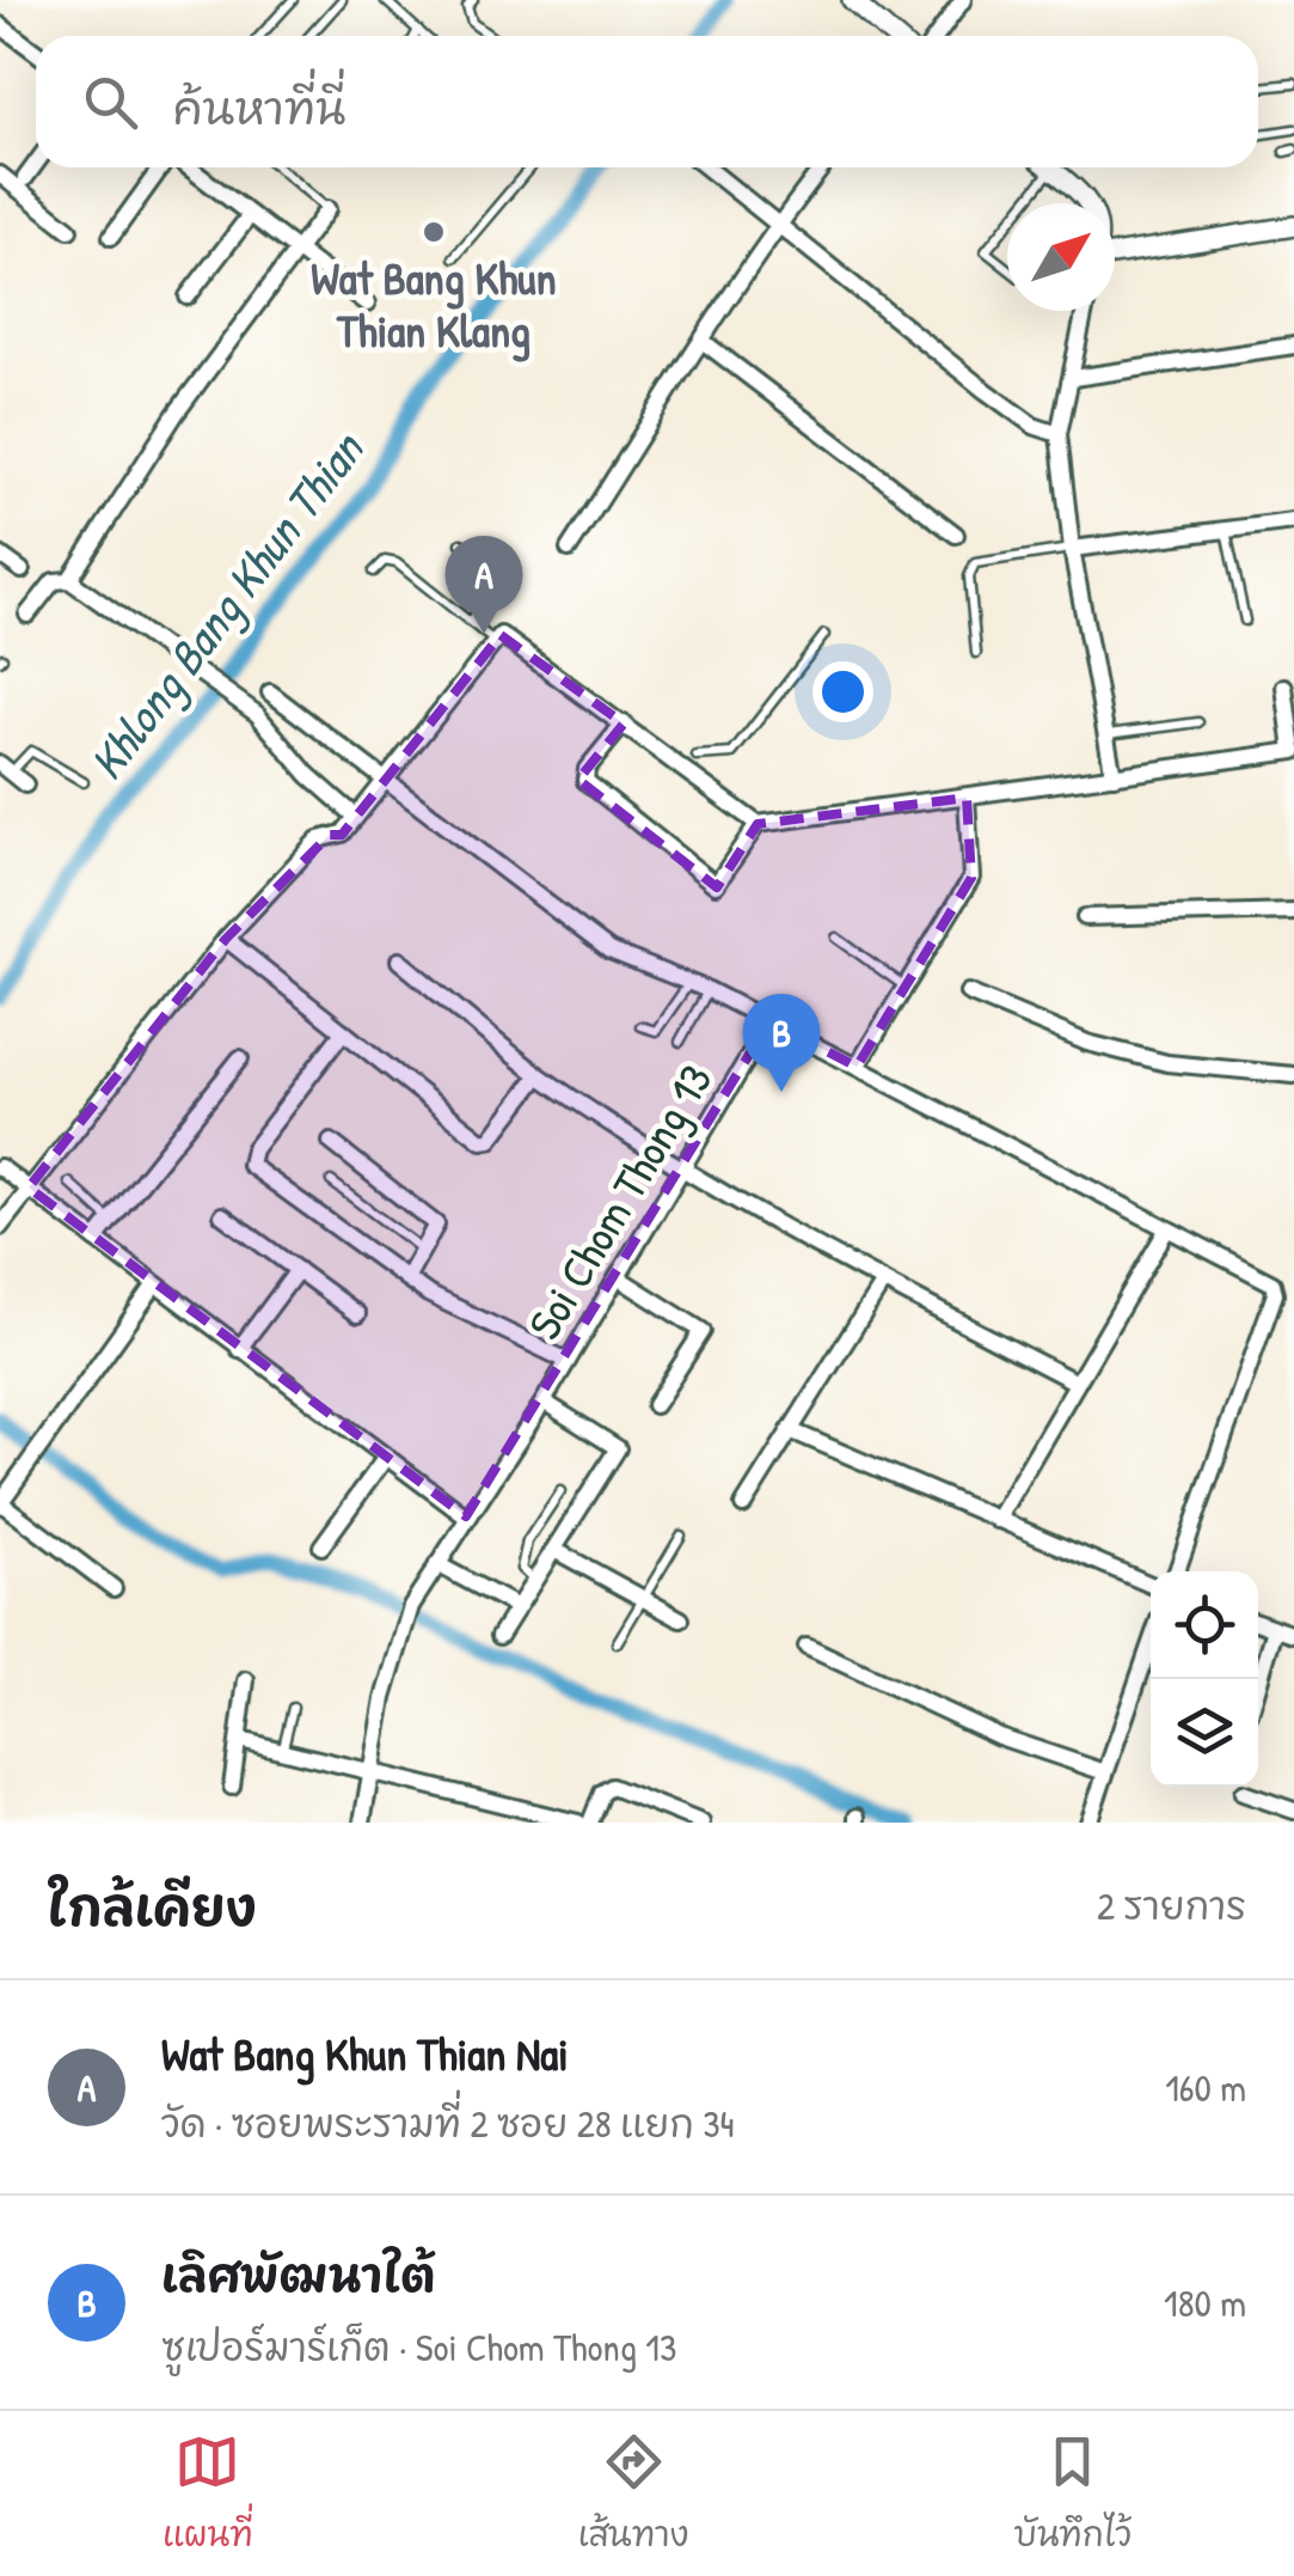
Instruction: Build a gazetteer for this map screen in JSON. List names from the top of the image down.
{
  "streets": {
    "street": ["Soi Chom Thong 13"]
  },
  "water": ["Khlong Bang Khun Thian"],
  "places": ["Wat Bang Khun Thian Klang"],
  "north": "top right",
  "page": {
    "search": "ค้นหาที่นี่",
    "pins": ["A", "B"],
    "heading": ["ใกล้เคียง", "2 รายการ"],
    "list": [
      {
        "mark": "A",
        "name": "Wat Bang Khun Thian Nai",
        "note": "วัด · ซอยพระรามที่ 2 ซอย 28 แยก 34",
        "value": "160 m"
      },
      {
        "mark": "B",
        "name": "เลิศพัฒนาใต้",
        "note": "ซูเปอร์มาร์เก็ต · Soi Chom Thong 13",
        "value": "180 m"
      }
    ],
    "nav": ["แผนที่", "เส้นทาง", "บันทึกไว้"]
  }
}
